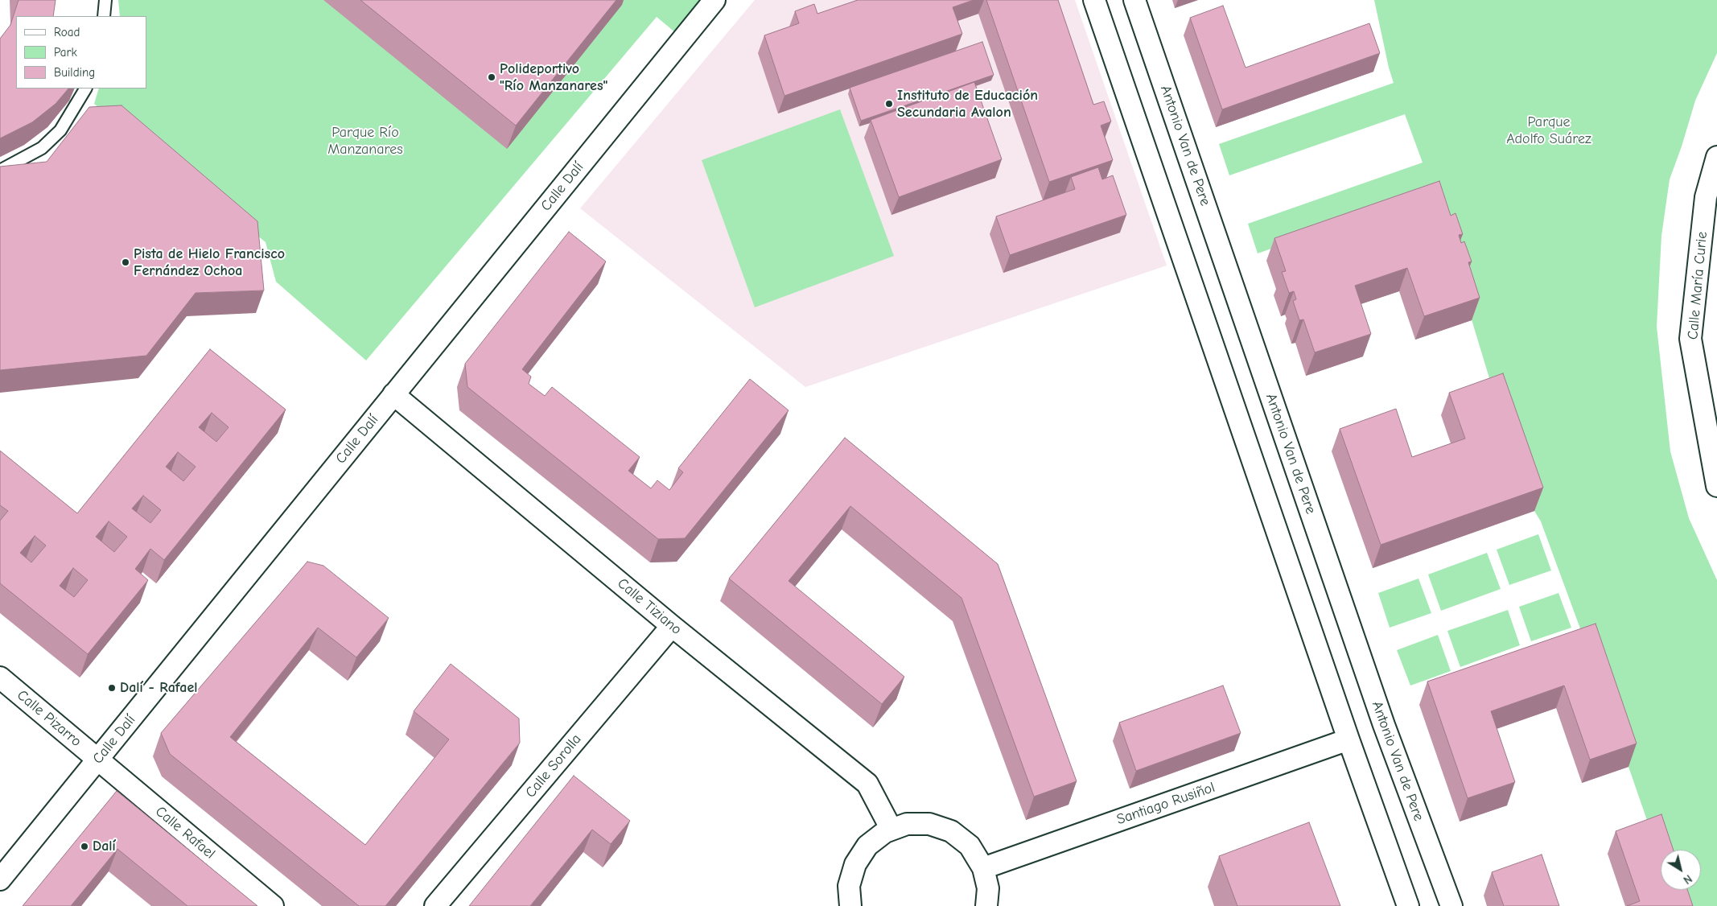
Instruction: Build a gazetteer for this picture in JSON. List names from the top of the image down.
{
  "streets": {
    "street": [
      "Antonio Van de Pere",
      "Calle Dalí",
      "Calle María Curie",
      "Calle Tiziano",
      "Calle Pizarro",
      "Calle Sorolla",
      "Santiago Rusiñol",
      "Calle Rafael"
    ]
  },
  "crossings": [
    ["Calle Dalí", "Calle Tiziano"],
    ["Calle Dalí", "Calle Pizarro"],
    ["Calle Dalí", "Calle Rafael"],
    ["Calle Tiziano", "Calle Sorolla"],
    ["Calle Pizarro", "Calle Rafael"]
  ],
  "parks": ["Parque Adolfo Suárez", "Parque Río Manzanares"],
  "places": [
    "Polideportivo \"Río Manzanares\"",
    "Instituto de Educación Secundaria Avalon",
    "Pista de Hielo Francisco Fernández Ochoa",
    "Dalí - Rafael",
    "Dalí"
  ],
  "legend": ["Road", "Park", "Building"],
  "north": "bottom right"
}
